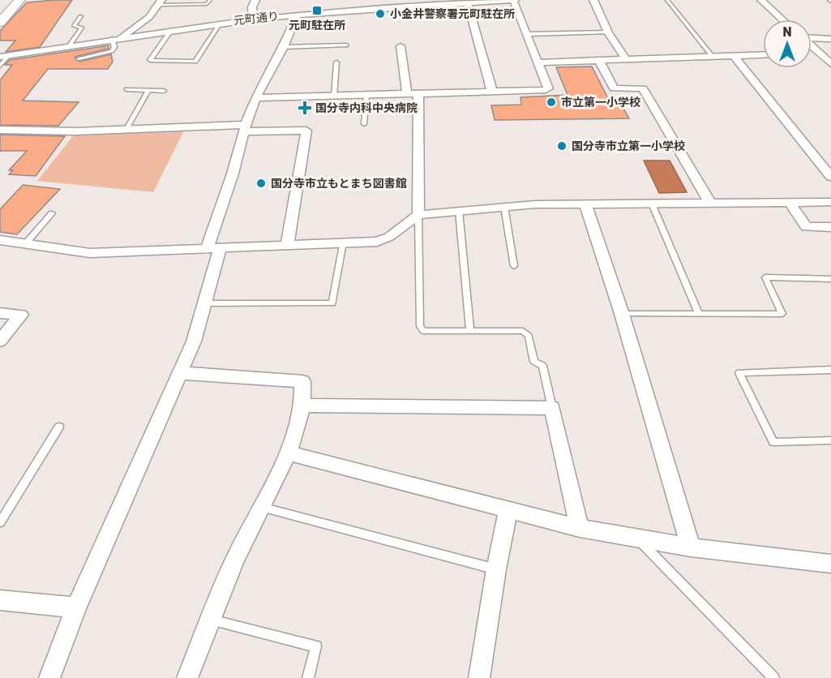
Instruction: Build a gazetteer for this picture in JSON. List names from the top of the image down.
{
  "streets": {
    "street": ["元町通り"]
  },
  "places": {
    "transit": ["元町駐在所"],
    "other": [
      "小金井警察署元町駐在所",
      "市立第一小学校",
      "国分寺市立第一小学校",
      "国分寺市立もとまち図書館"
    ],
    "health": ["国分寺内科中央病院"]
  },
  "north": "top"
}
